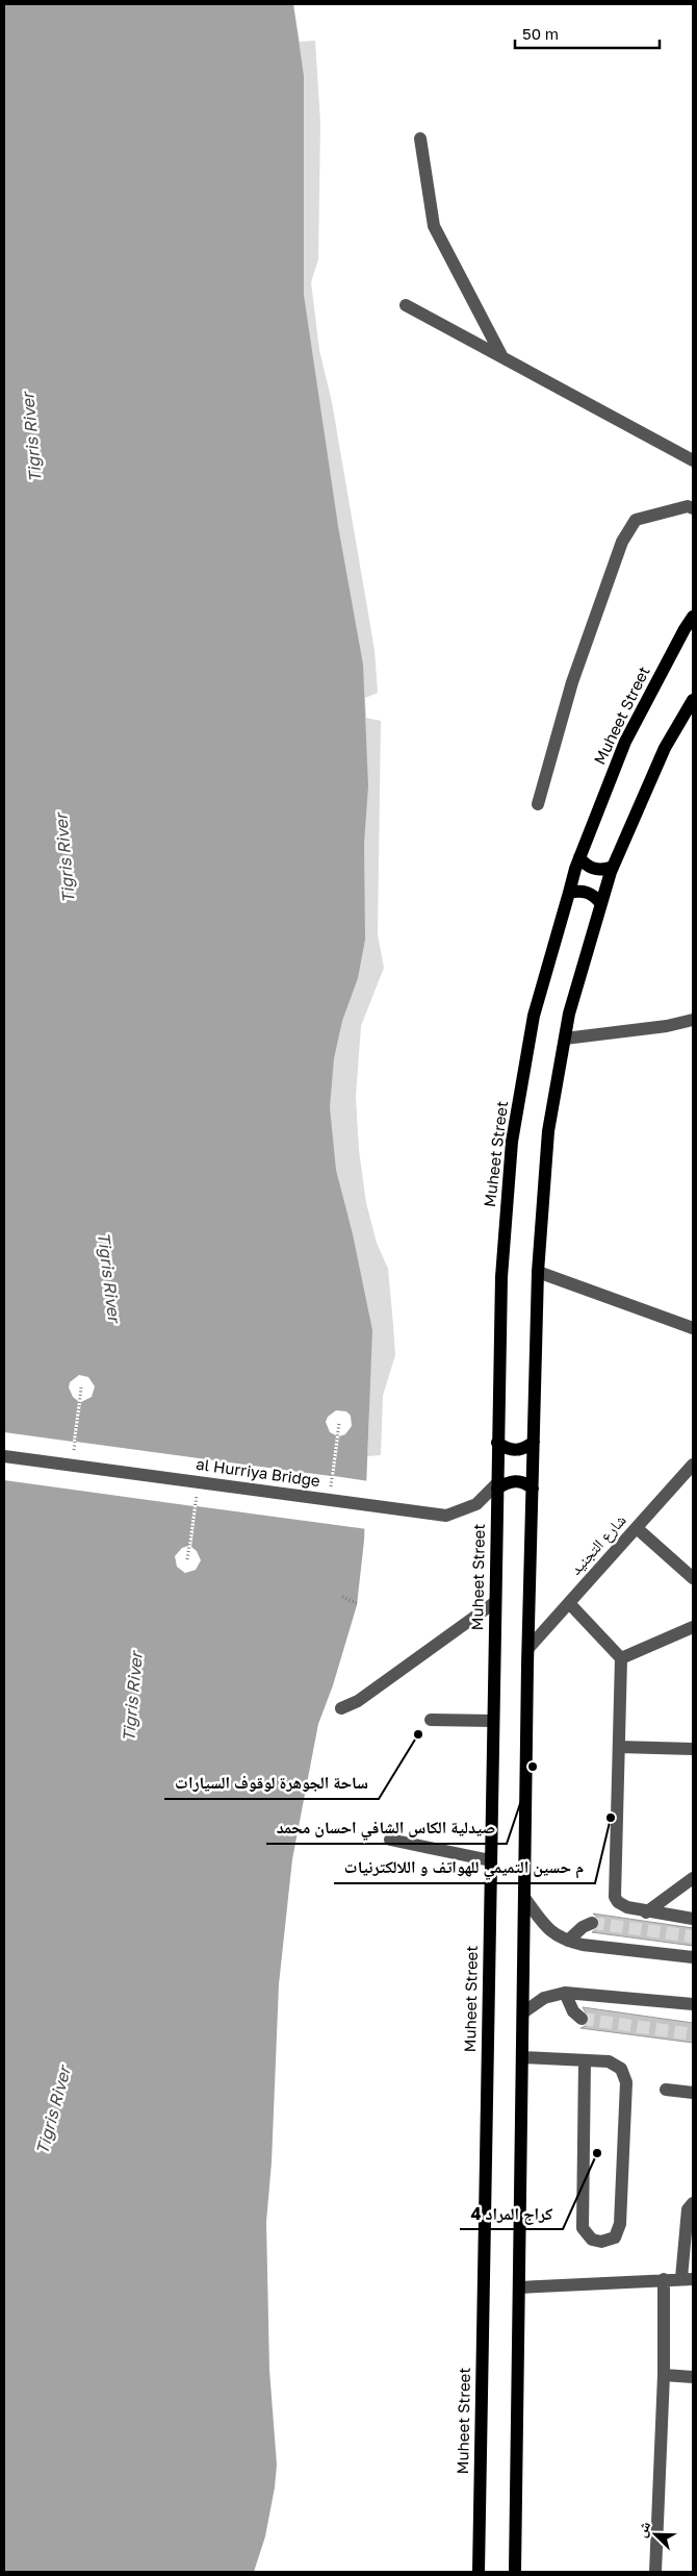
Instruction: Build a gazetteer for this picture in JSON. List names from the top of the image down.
{
  "streets": {
    "main road": ["Muheet Street"],
    "street": ["al Hurriya Bridge", "شارع التجنيد"]
  },
  "crossings": [
    ["Muheet Street", "al Hurriya Bridge"]
  ],
  "water": ["Tigris River"],
  "places": [
    "ساحة الجوهرة لوقوف السيارات",
    "صيدلية الكاس الشافي احسان محمد",
    "م حسين التميمي للهواتف و اللالكترنيات",
    "كراج المراد 4"
  ],
  "scale_bar": "50 m",
  "north": "top left"
}
